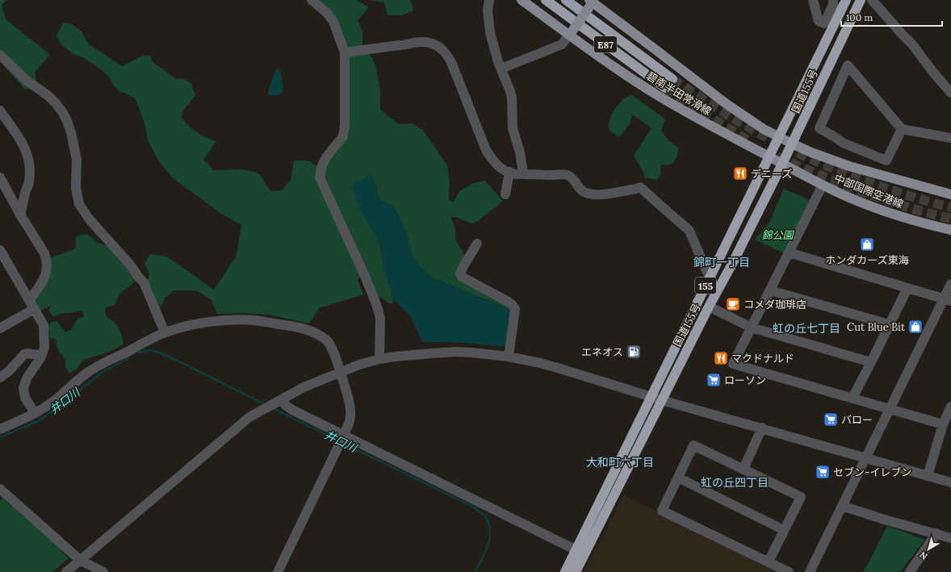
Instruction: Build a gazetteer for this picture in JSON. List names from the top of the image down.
{
  "streets": {
    "highway": ["E87", "国道155号", "155"],
    "main road": ["碧南半田常滑線", "中部国際空港線"]
  },
  "crossings": [
    ["国道155号", "碧南半田常滑線"],
    ["国道155号", "中部国際空港線"],
    ["碧南半田常滑線", "中部国際空港線"]
  ],
  "districts": [
    "錦町一丁目",
    "虹の丘七丁目",
    "大和町六丁目",
    "虹の丘四丁目"
  ],
  "water": ["井口川"],
  "parks": ["錦公園"],
  "places": {
    "restaurant": ["デニーズ", "マクドナルド"],
    "shop": ["ホンダカーズ東海", "Cut Blue Bit"],
    "cafe": ["コメダ珈琲店"],
    "fuel station": ["エネオス"],
    "supermarket": ["ローソン", "バロー", "セブン-イレブン"]
  },
  "scale_bar": "100 m",
  "north": "bottom left"
}
